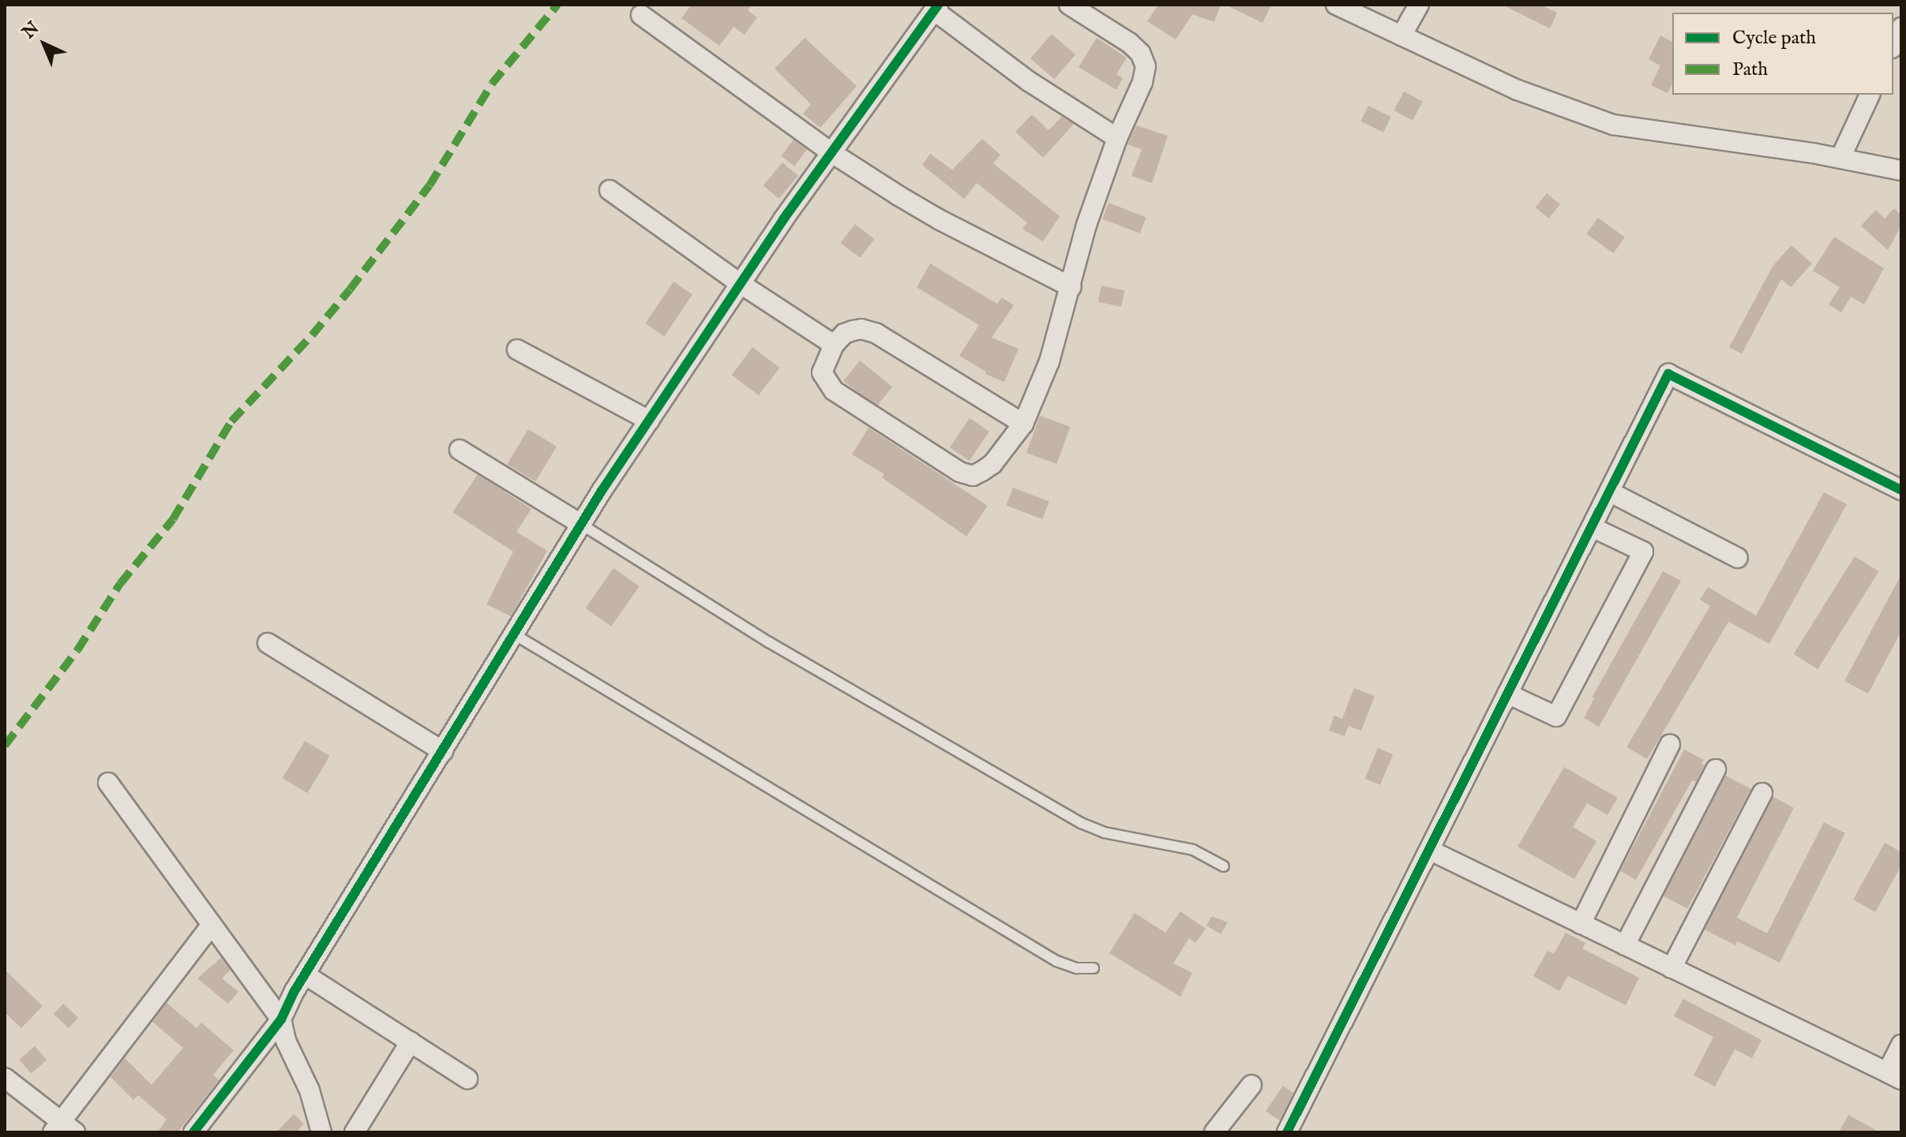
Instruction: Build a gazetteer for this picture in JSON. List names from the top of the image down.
{
  "legend": ["Cycle path", "Path"],
  "north": "top left"
}
